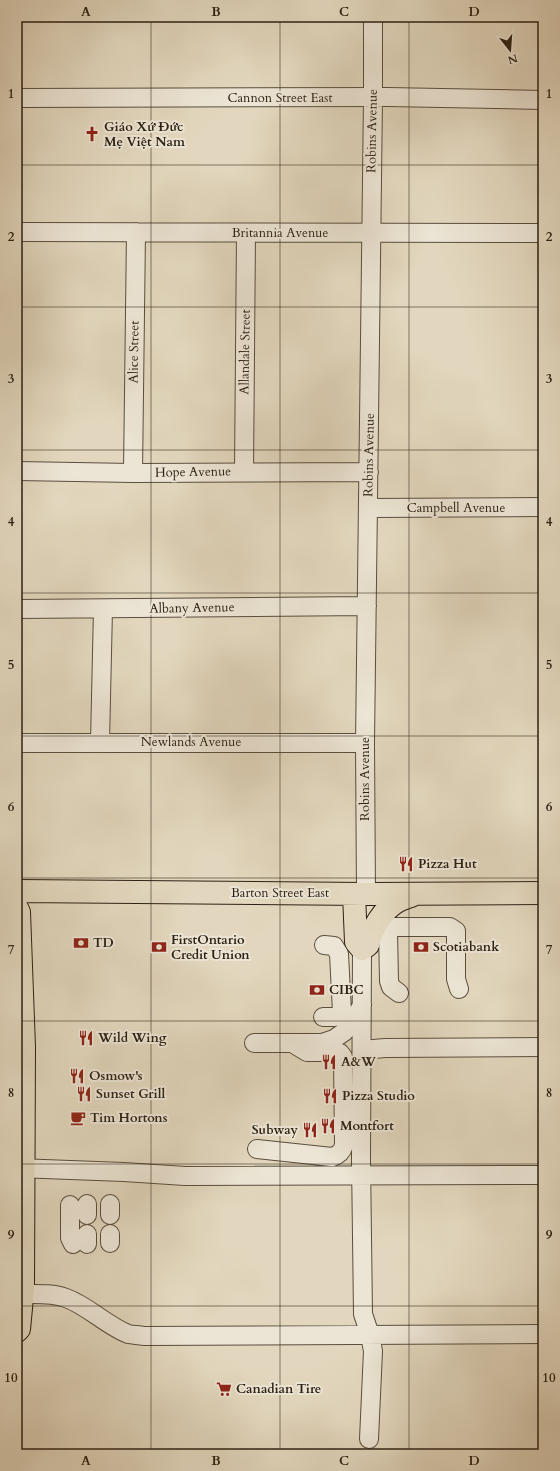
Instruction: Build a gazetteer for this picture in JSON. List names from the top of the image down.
{
  "streets": {
    "main road": ["Barton Street East"],
    "street": [
      "Cannon Street East",
      "Robins Avenue",
      "Britannia Avenue",
      "Alice Street",
      "Allandale Street",
      "Hope Avenue",
      "Campbell Avenue",
      "Albany Avenue",
      "Newlands Avenue"
    ]
  },
  "crossings": [
    ["Cannon Street East", "Robins Avenue"],
    ["Robins Avenue", "Britannia Avenue"],
    ["Robins Avenue", "Hope Avenue"],
    ["Robins Avenue", "Campbell Avenue"],
    ["Robins Avenue", "Albany Avenue"],
    ["Robins Avenue", "Newlands Avenue"],
    ["Robins Avenue", "Barton Street East"],
    ["Britannia Avenue", "Alice Street"],
    ["Britannia Avenue", "Allandale Street"],
    ["Alice Street", "Hope Avenue"],
    ["Allandale Street", "Hope Avenue"]
  ],
  "places": {
    "church": ["Giáo Xứ Đức Mẹ Việt Nam"],
    "restaurant": [
      "Pizza Hut",
      "Wild Wing",
      "A&W",
      "Osmow's",
      "Sunset Grill",
      "Pizza Studio",
      "Montfort",
      "Subway"
    ],
    "bank": [
      "TD",
      "FirstOntario Credit Union",
      "Scotiabank",
      "CIBC"
    ],
    "cafe": ["Tim Hortons"],
    "supermarket": ["Canadian Tire"]
  },
  "north": "bottom",
  "grid": {
    "columns": [
      "A",
      "B",
      "C",
      "D"
    ],
    "rows": [
      "1",
      "2",
      "3",
      "4",
      "5",
      "6",
      "7",
      "8",
      "9",
      "10"
    ]
  }
}
